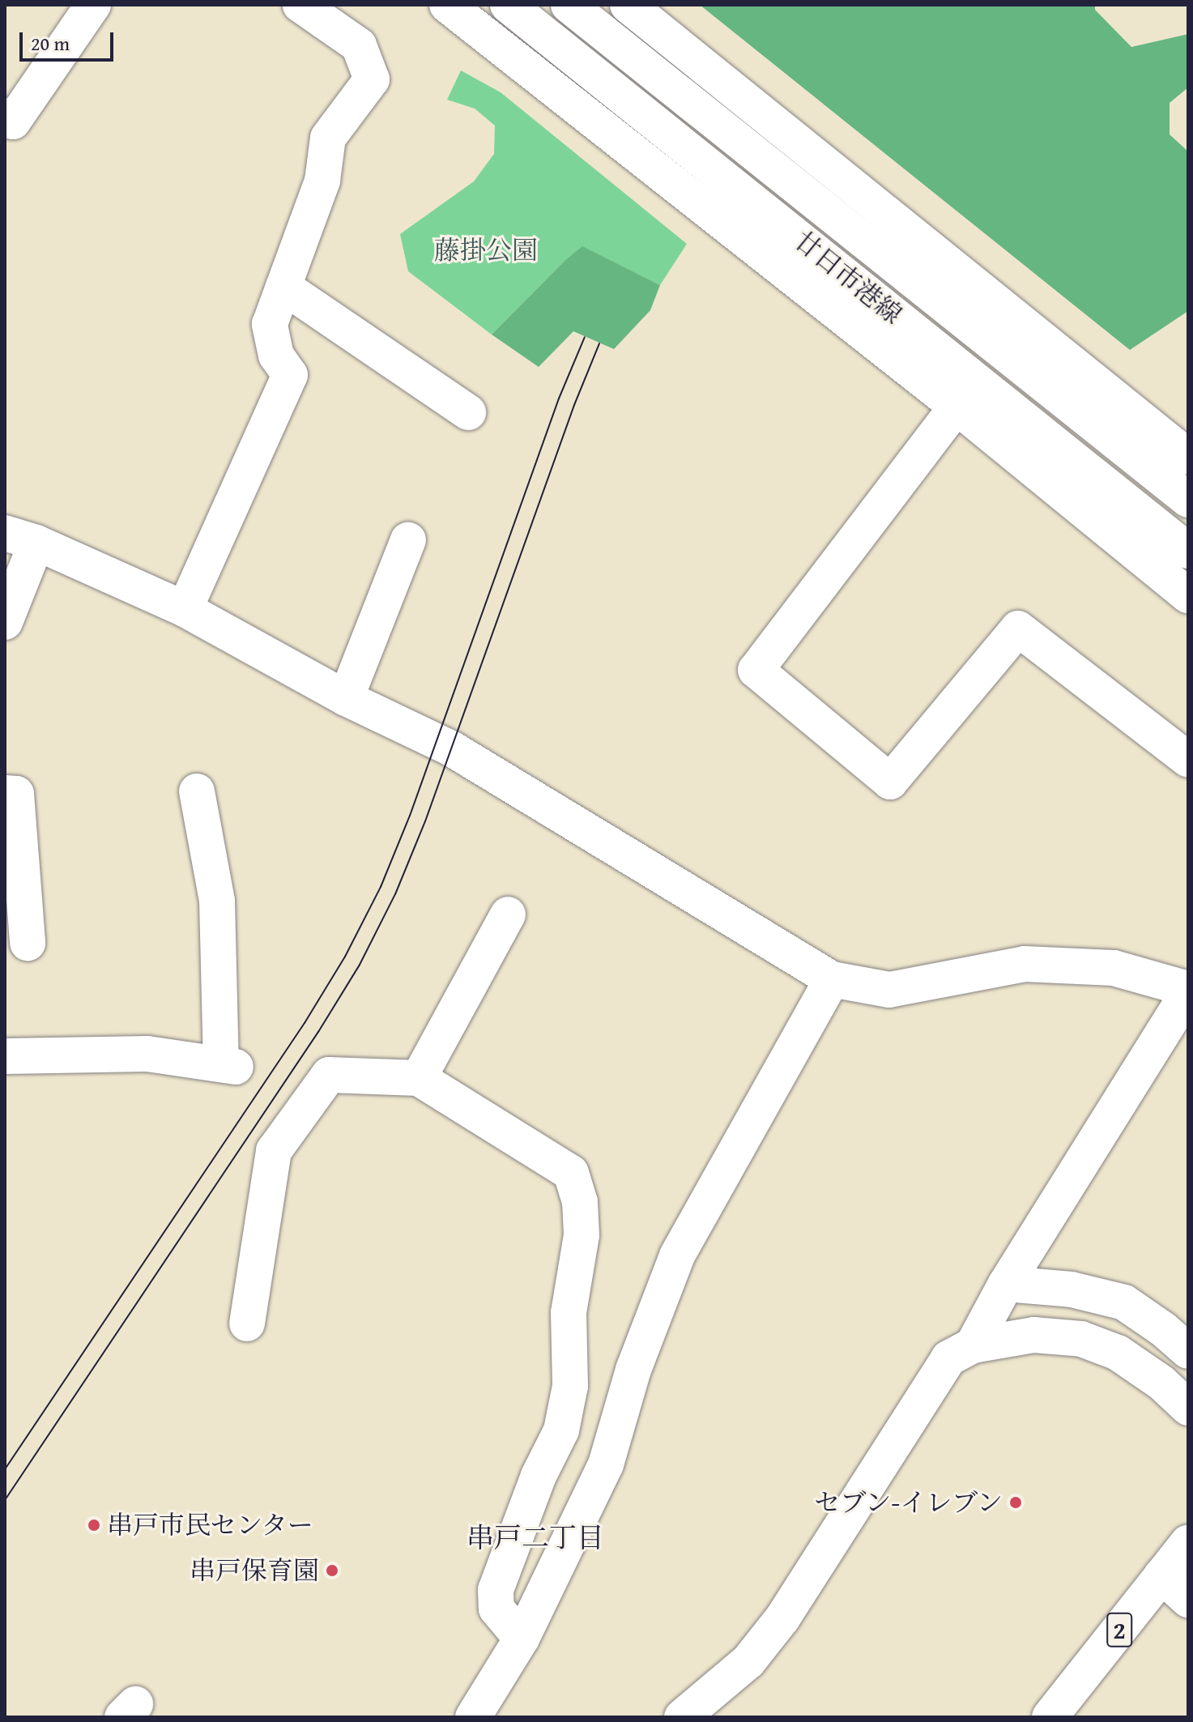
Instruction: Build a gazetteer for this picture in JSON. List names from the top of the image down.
{
  "streets": {
    "main road": ["廿日市港線", "2"]
  },
  "districts": ["串戸二丁目"],
  "parks": ["藤掛公園"],
  "places": ["セブン-イレブン", "串戸市民センター", "串戸保育園"],
  "scale_bar": "20 m"
}
